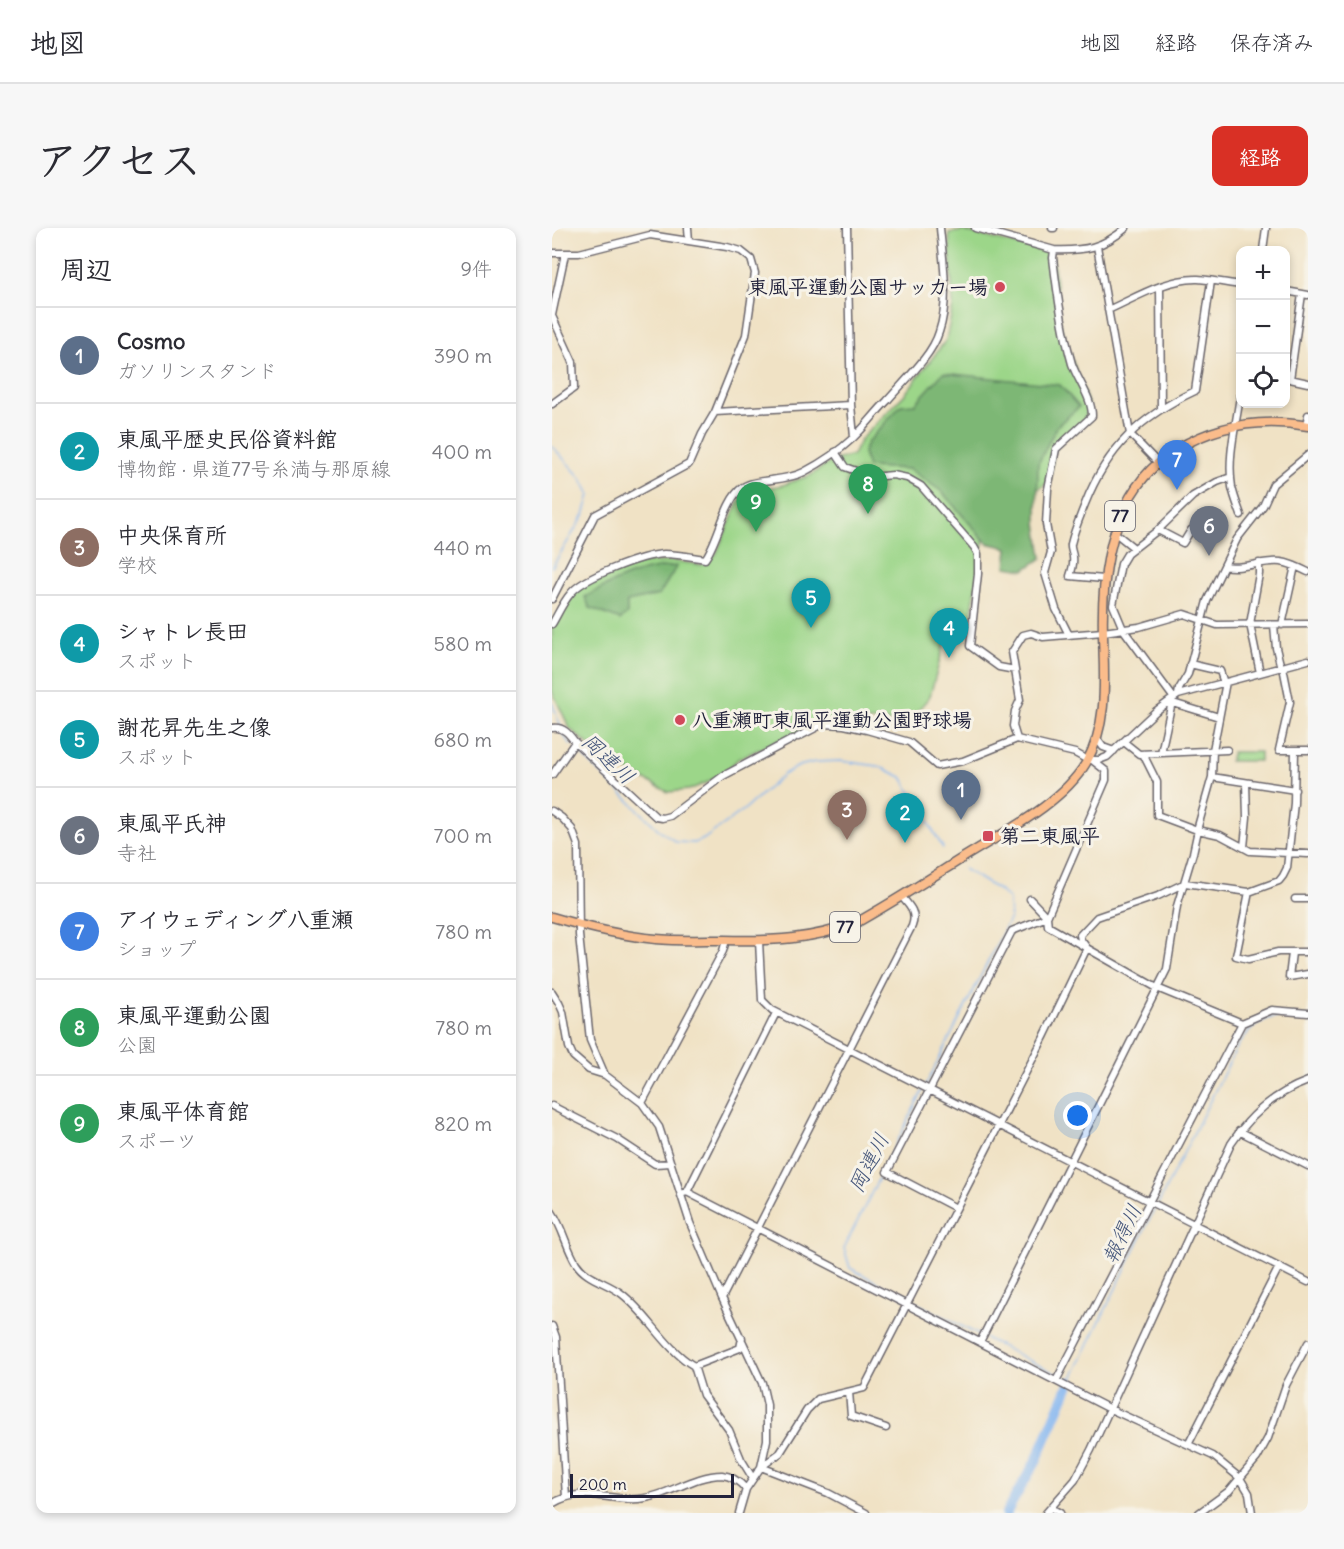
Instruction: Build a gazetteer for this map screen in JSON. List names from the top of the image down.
{
  "streets": {
    "main road": ["77"]
  },
  "water": ["岡連川", "報得川"],
  "places": {
    "other": ["東風平運動公園サッカー場", "八重瀬町東風平運動公園野球場"],
    "transit": ["第二東風平"]
  },
  "scale_bar": "200 m",
  "page": {
    "header": "地図",
    "nav": ["地図", "経路", "保存済み"],
    "title": "アクセス",
    "buttons": "経路",
    "heading": ["周辺", "9件"],
    "map_buttons": ["+", "−"],
    "list": [
      {
        "mark": "1",
        "name": "Cosmo",
        "note": "ガソリンスタンド",
        "value": "390 m"
      },
      {
        "mark": "2",
        "name": "東風平歴史民俗資料館",
        "note": "博物館 · 県道77号糸満与那原線",
        "value": "400 m"
      },
      {
        "mark": "3",
        "name": "中央保育所",
        "note": "学校",
        "value": "440 m"
      },
      {
        "mark": "4",
        "name": "シャトレ長田",
        "note": "スポット",
        "value": "580 m"
      },
      {
        "mark": "5",
        "name": "謝花昇先生之像",
        "note": "スポット",
        "value": "680 m"
      },
      {
        "mark": "6",
        "name": "東風平氏神",
        "note": "寺社",
        "value": "700 m"
      },
      {
        "mark": "7",
        "name": "アイウェディング八重瀬",
        "note": "ショップ",
        "value": "780 m"
      },
      {
        "mark": "8",
        "name": "東風平運動公園",
        "note": "公園",
        "value": "780 m"
      },
      {
        "mark": "9",
        "name": "東風平体育館",
        "note": "スポーツ",
        "value": "820 m"
      }
    ],
    "pins": [
      "7",
      "8",
      "9",
      "6",
      "5",
      "4",
      "1",
      "3",
      "2"
    ],
    "scale": "200 m"
  }
}
